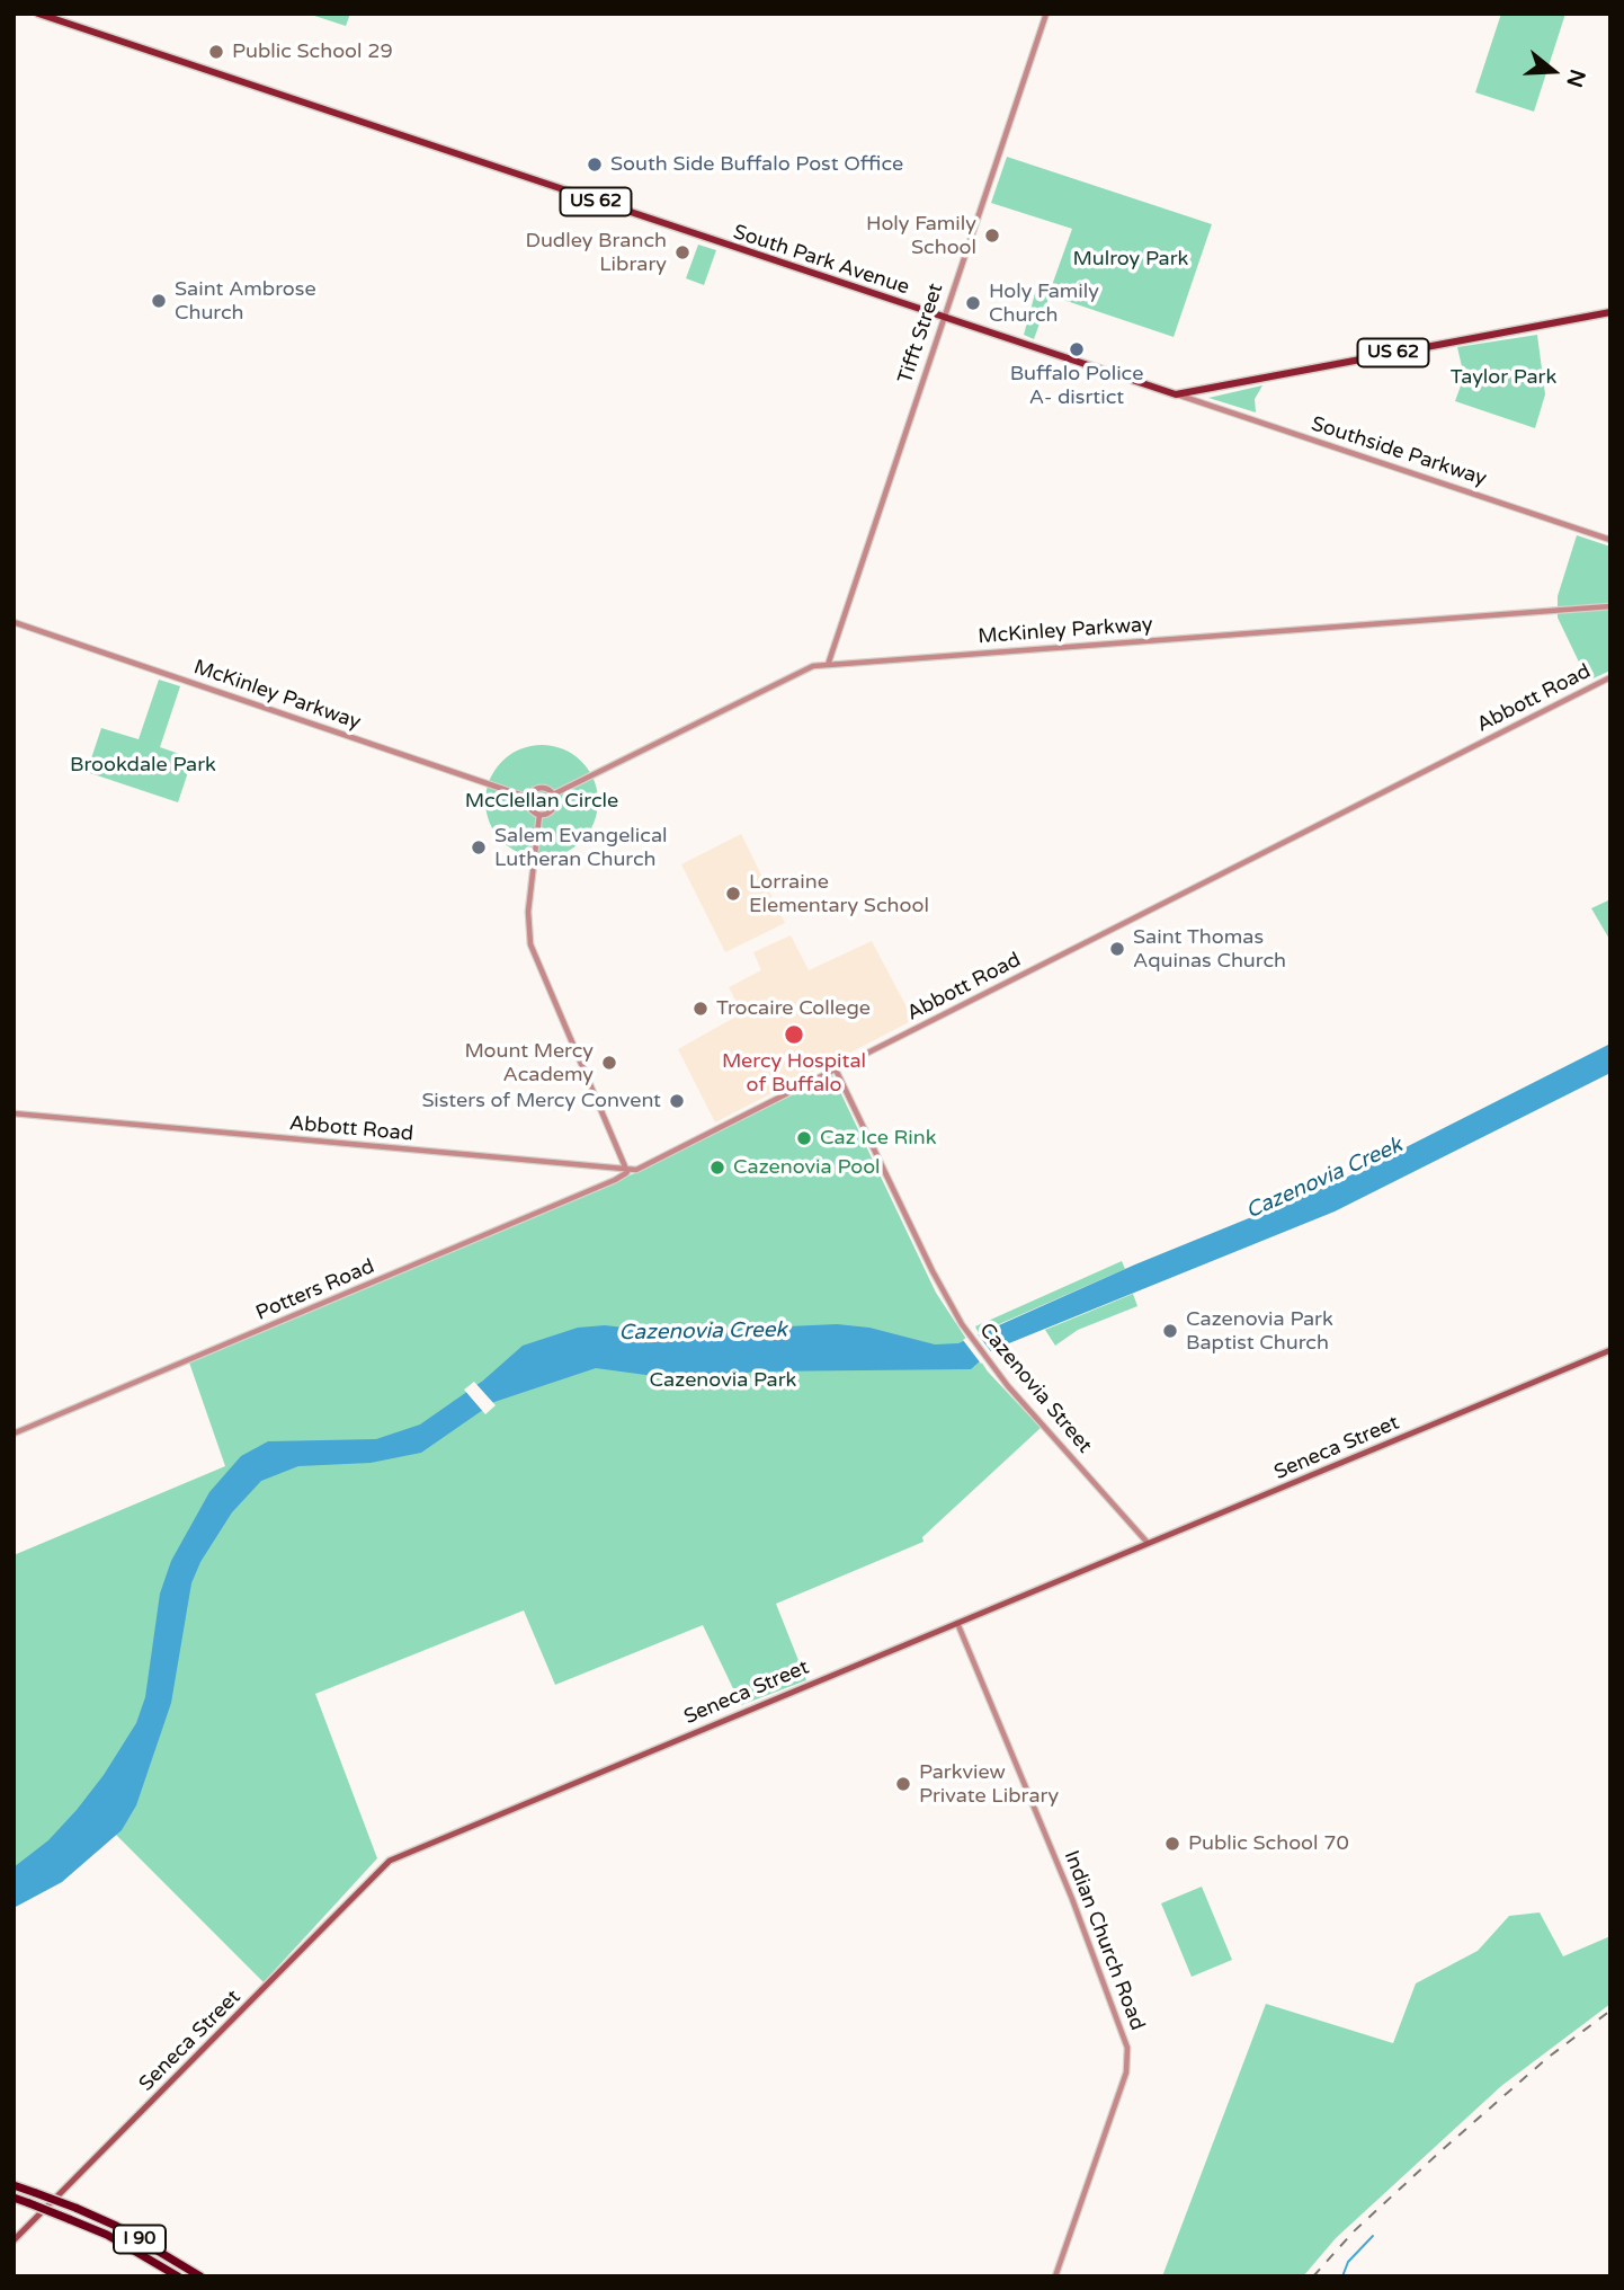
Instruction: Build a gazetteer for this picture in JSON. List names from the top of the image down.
{
  "streets": {
    "highway": ["I 90"],
    "main road": ["US 62", "South Park Avenue", "Seneca Street"],
    "street": [
      "Tifft Street",
      "Southside Parkway",
      "McKinley Parkway",
      "Abbott Road",
      "Potters Road",
      "Cazenovia Street",
      "Indian Church Road"
    ]
  },
  "crossings": [
    ["South Park Avenue", "Tifft Street"],
    ["South Park Avenue", "Southside Parkway"],
    ["Tifft Street", "McKinley Parkway"],
    ["Abbott Road", "Potters Road"],
    ["Abbott Road", "Cazenovia Street"],
    ["Cazenovia Street", "Seneca Street"],
    ["Seneca Street", "Indian Church Road"]
  ],
  "water": ["Cazenovia Creek"],
  "parks": [
    "Mulroy Park",
    "Taylor Park",
    "Brookdale Park",
    "McClellan Circle",
    "Cazenovia Park"
  ],
  "places": [
    "Public School 29",
    "South Side Buffalo Post Office",
    "Holy Family School",
    "Dudley Branch Library",
    "Saint Ambrose Church",
    "Holy Family Church",
    "Buffalo Police A- disrtict",
    "Salem Evangelical Lutheran Church",
    "Lorraine Elementary School",
    "Saint Thomas Aquinas Church",
    "Trocaire College",
    "Mercy Hospital of Buffalo",
    "Mount Mercy Academy",
    "Sisters of Mercy Convent",
    "Caz Ice Rink",
    "Cazenovia Pool",
    "Cazenovia Park Baptist Church",
    "Parkview Private Library",
    "Public School 70"
  ],
  "north": "right"
}
